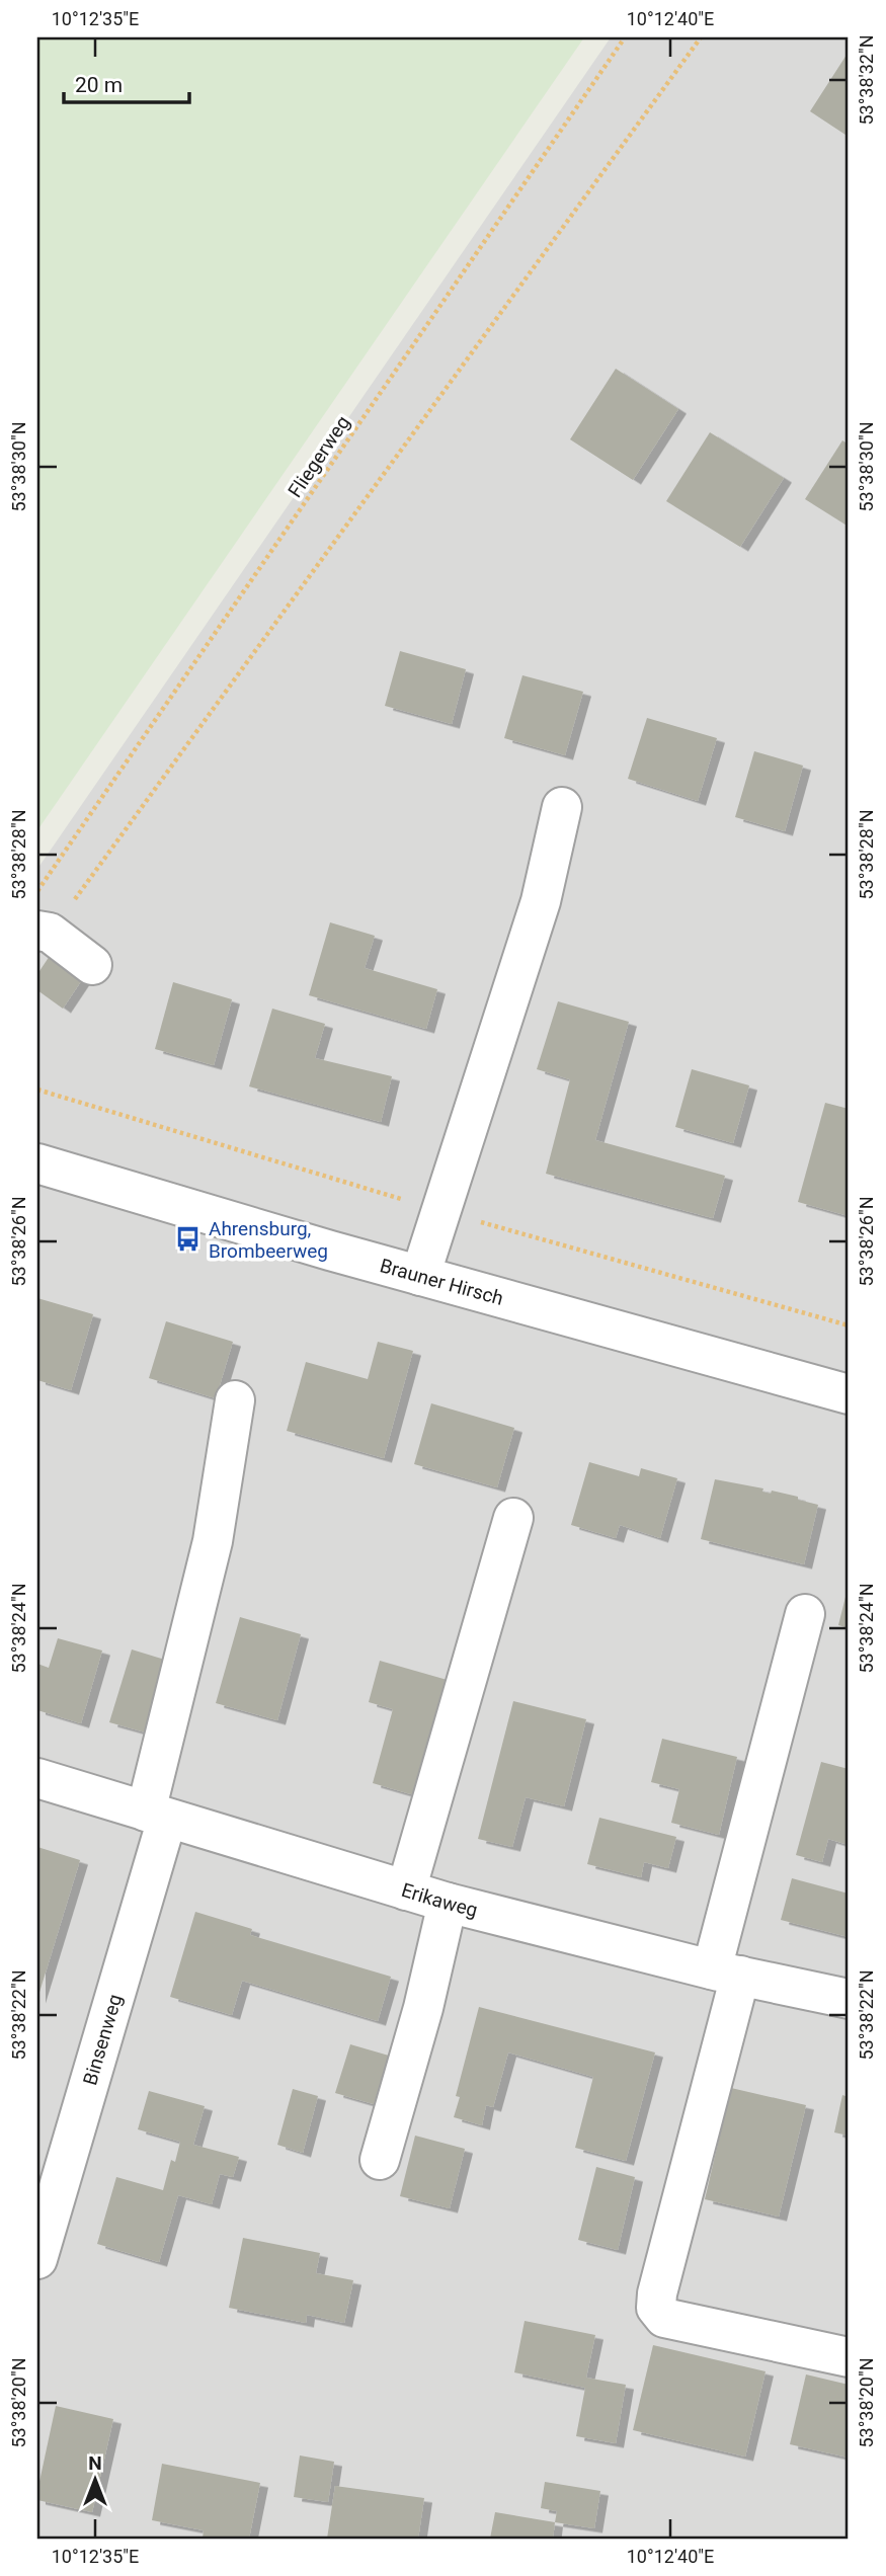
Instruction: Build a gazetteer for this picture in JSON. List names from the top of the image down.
{
  "streets": {
    "street": ["Brauner Hirsch", "Erikaweg", "Binsenweg"],
    "path": ["Fliegerweg"]
  },
  "crossings": [
    ["Erikaweg", "Binsenweg"]
  ],
  "places": {
    "bus stop": ["Ahrensburg, Brombeerweg"]
  },
  "scale_bar": "20 m",
  "north": "top",
  "coordinates": [
    "10°12'35\"E",
    "10°12'40\"E",
    "53°38'32\"N",
    "53°38'30\"N",
    "53°38'28\"N",
    "53°38'26\"N",
    "53°38'24\"N",
    "53°38'22\"N",
    "53°38'20\"N"
  ]
}
